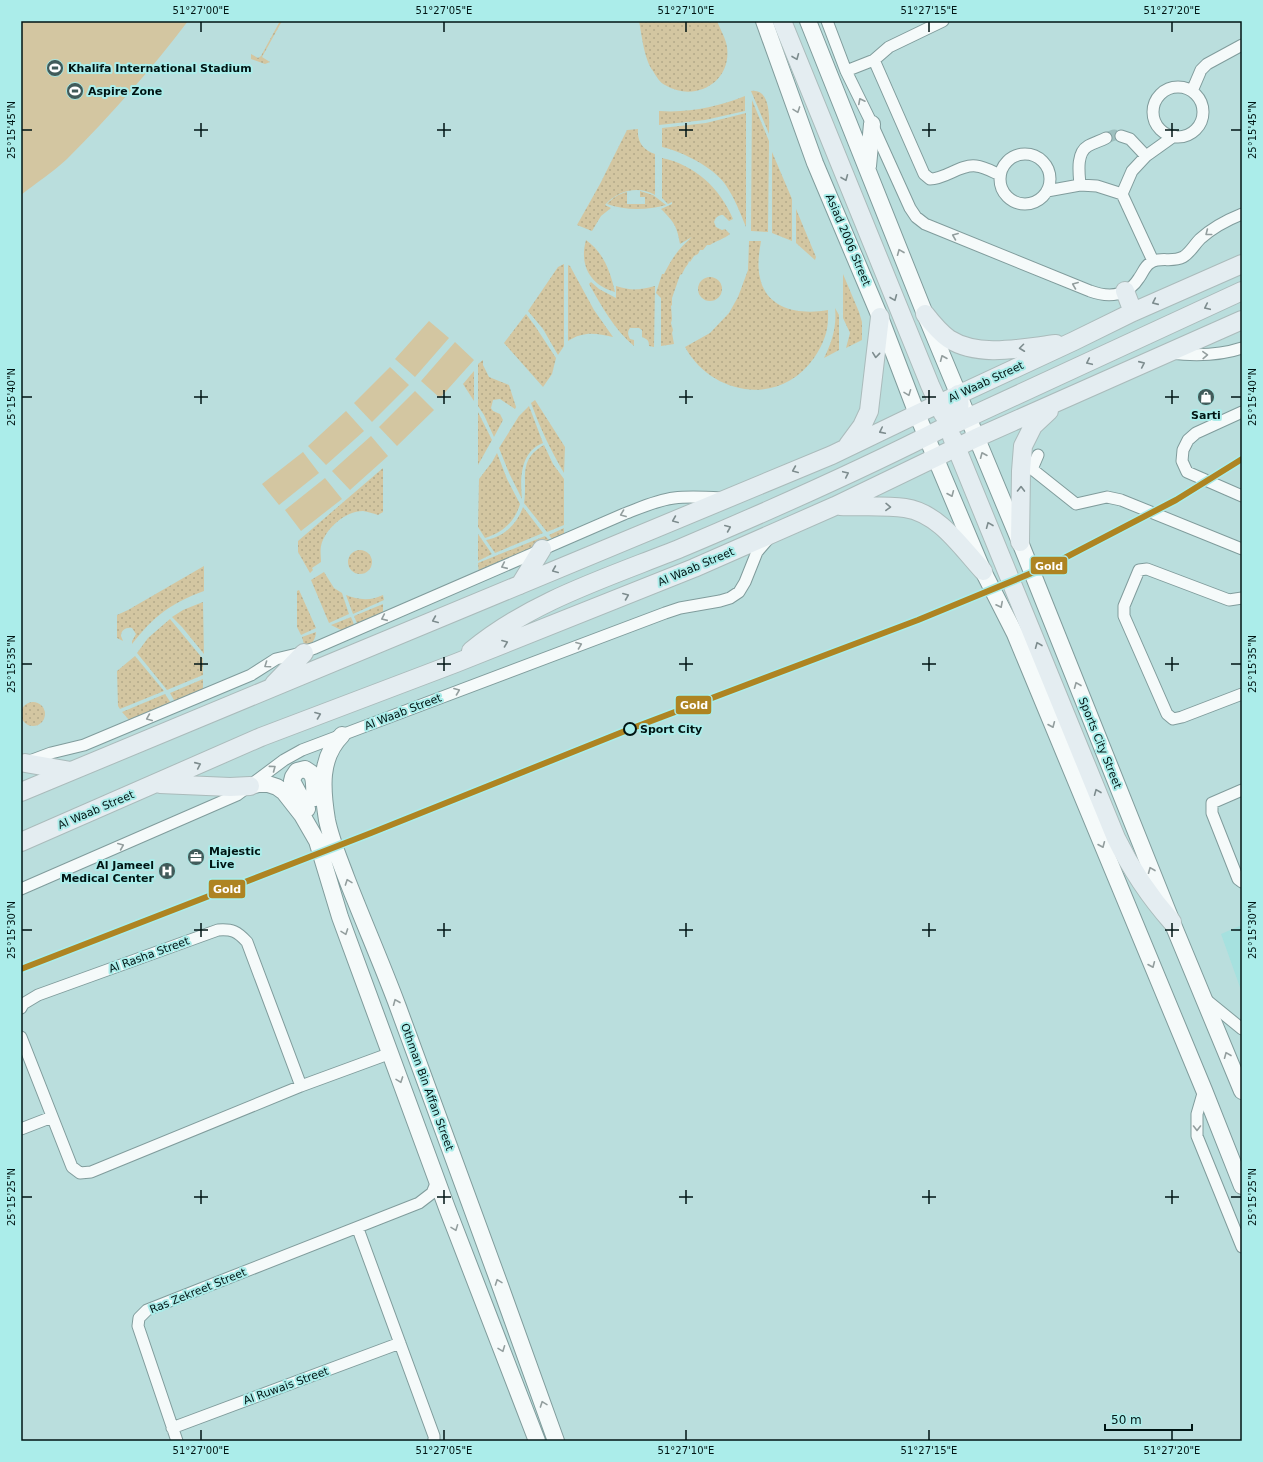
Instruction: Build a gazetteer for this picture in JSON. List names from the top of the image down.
{
  "streets": {
    "main road": [
      "Asiad 2006 Street",
      "Al Waab Street",
      "Sports City Street",
      "Othman Bin Affan Street"
    ],
    "street": ["Al Rasha Street", "Ras Zekreet Street", "Al Ruwais Street"]
  },
  "crossings": [
    ["Asiad 2006 Street", "Al Waab Street"],
    ["Al Waab Street", "Sports City Street"],
    ["Al Waab Street", "Othman Bin Affan Street"],
    ["Othman Bin Affan Street", "Ras Zekreet Street"],
    ["Ras Zekreet Street", "Al Ruwais Street"]
  ],
  "places": {
    "sports": ["Khalifa International Stadium", "Aspire Zone"],
    "shop": ["Sarti"],
    "other": ["Sport City"],
    "office": ["Majestic Live"],
    "hospital": ["Al Jameel Medical Center"]
  },
  "lines": ["transit line Gold"],
  "scale_bar": "50 m",
  "coordinates": [
    "51°27'00\"E",
    "51°27'05\"E",
    "51°27'10\"E",
    "51°27'15\"E",
    "51°27'20\"E",
    "25°15'45\"N",
    "25°15'40\"N",
    "25°15'35\"N",
    "25°15'30\"N",
    "25°15'25\"N"
  ]
}
